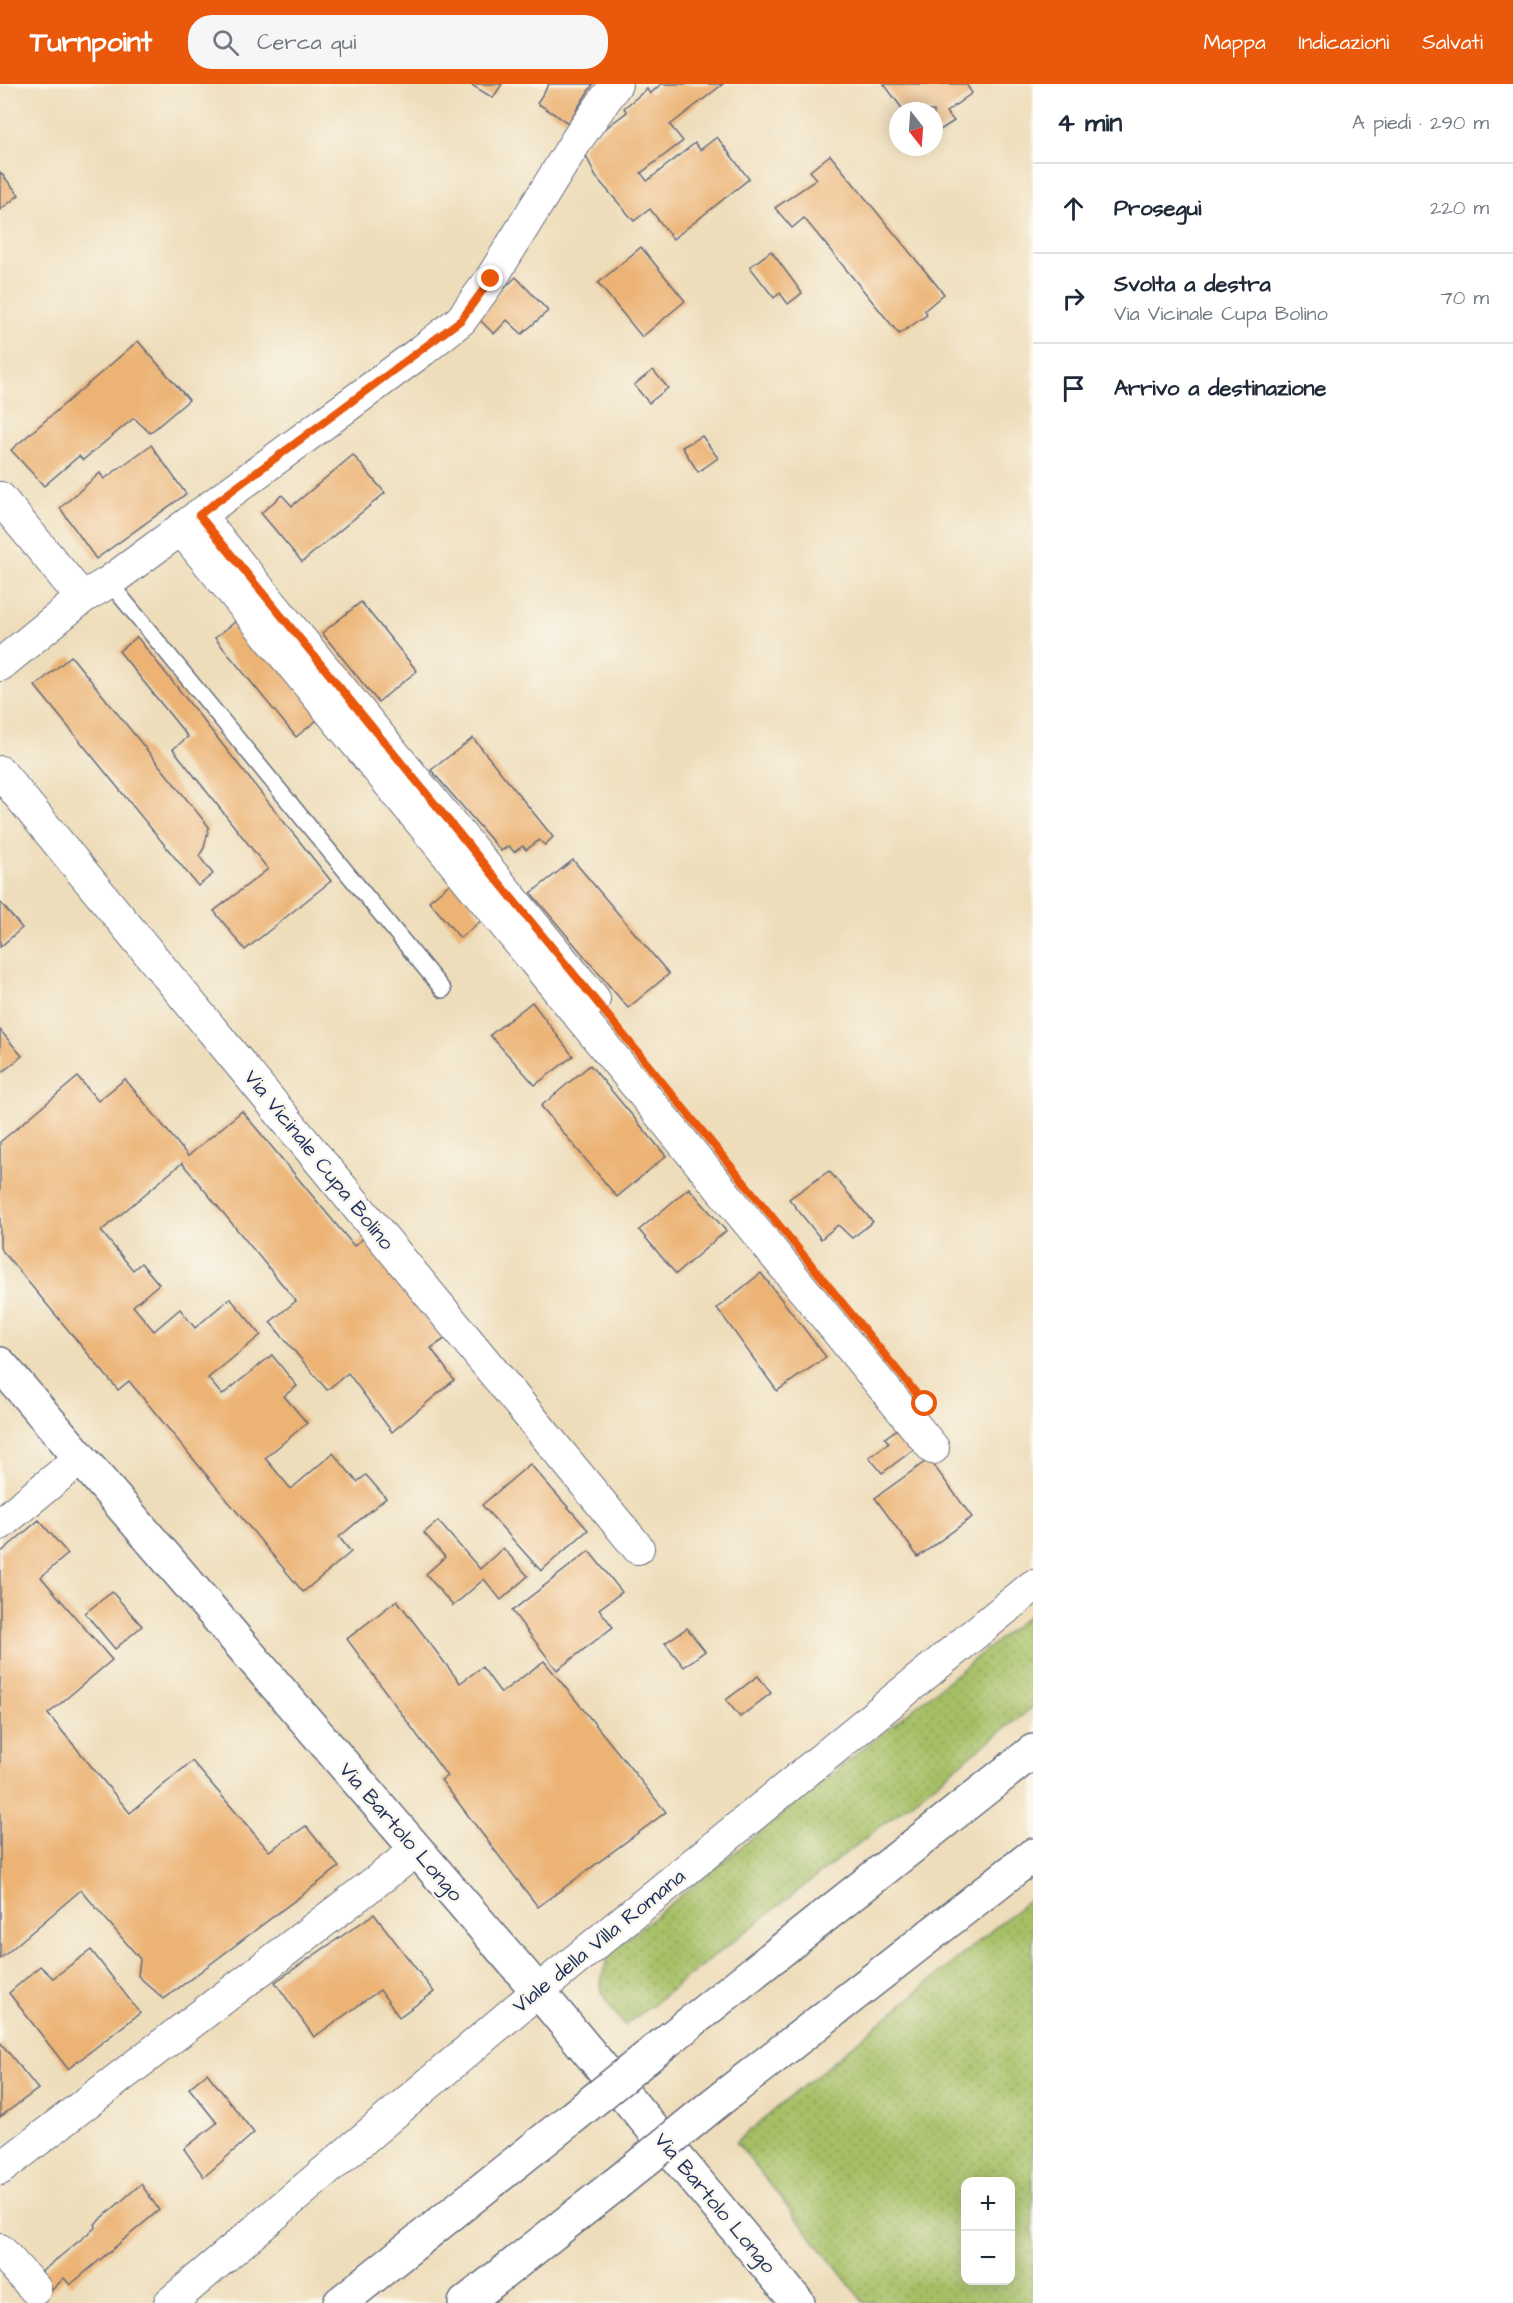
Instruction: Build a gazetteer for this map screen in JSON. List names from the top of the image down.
{
  "streets": {
    "main road": ["Via Bartolo Longo"],
    "street": ["Via Vicinale Cupa Bolino", "Viale della Villa Romana"]
  },
  "crossings": [
    ["Via Bartolo Longo", "Viale della Villa Romana"]
  ],
  "north": "bottom",
  "page": {
    "header": "Turnpoint",
    "search": "Cerca qui",
    "nav": ["Mappa", "Indicazioni", "Salvati"],
    "heading": ["4 min", "A piedi · 290 m"],
    "list": [
      ["Prosegui", "220 m"],
      ["Svolta a destra", "Via Vicinale Cupa Bolino", "70 m"],
      "Arrivo a destinazione"
    ],
    "map_buttons": ["+", "−"]
  }
}
